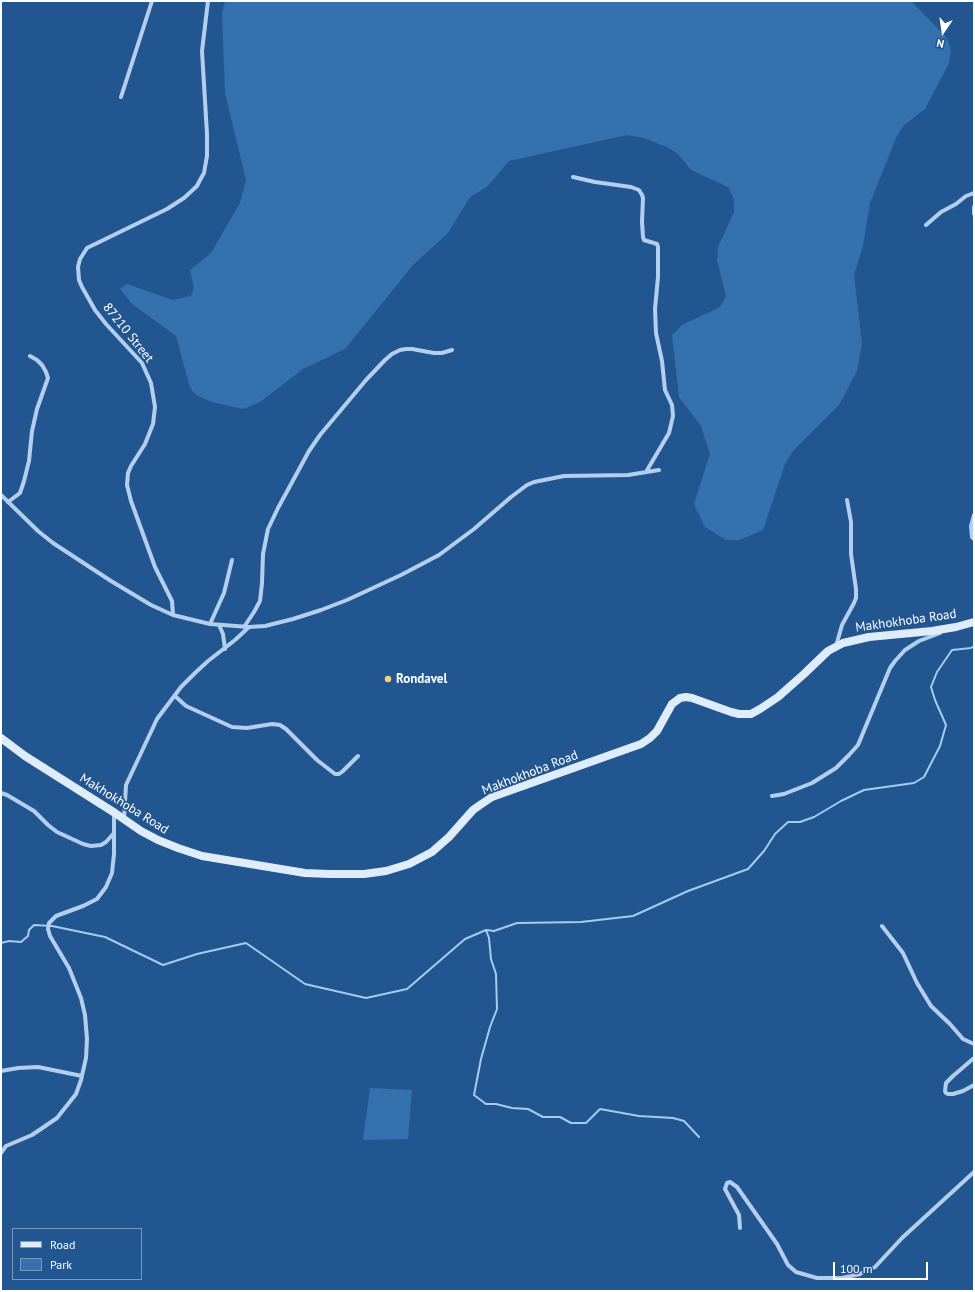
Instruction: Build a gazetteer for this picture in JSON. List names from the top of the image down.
{
  "streets": {
    "street": ["87210 Street", "Makhokhoba Road"]
  },
  "places": ["Rondavel"],
  "legend": ["Road", "Park"],
  "scale_bar": "100 m",
  "north": "bottom"
}
